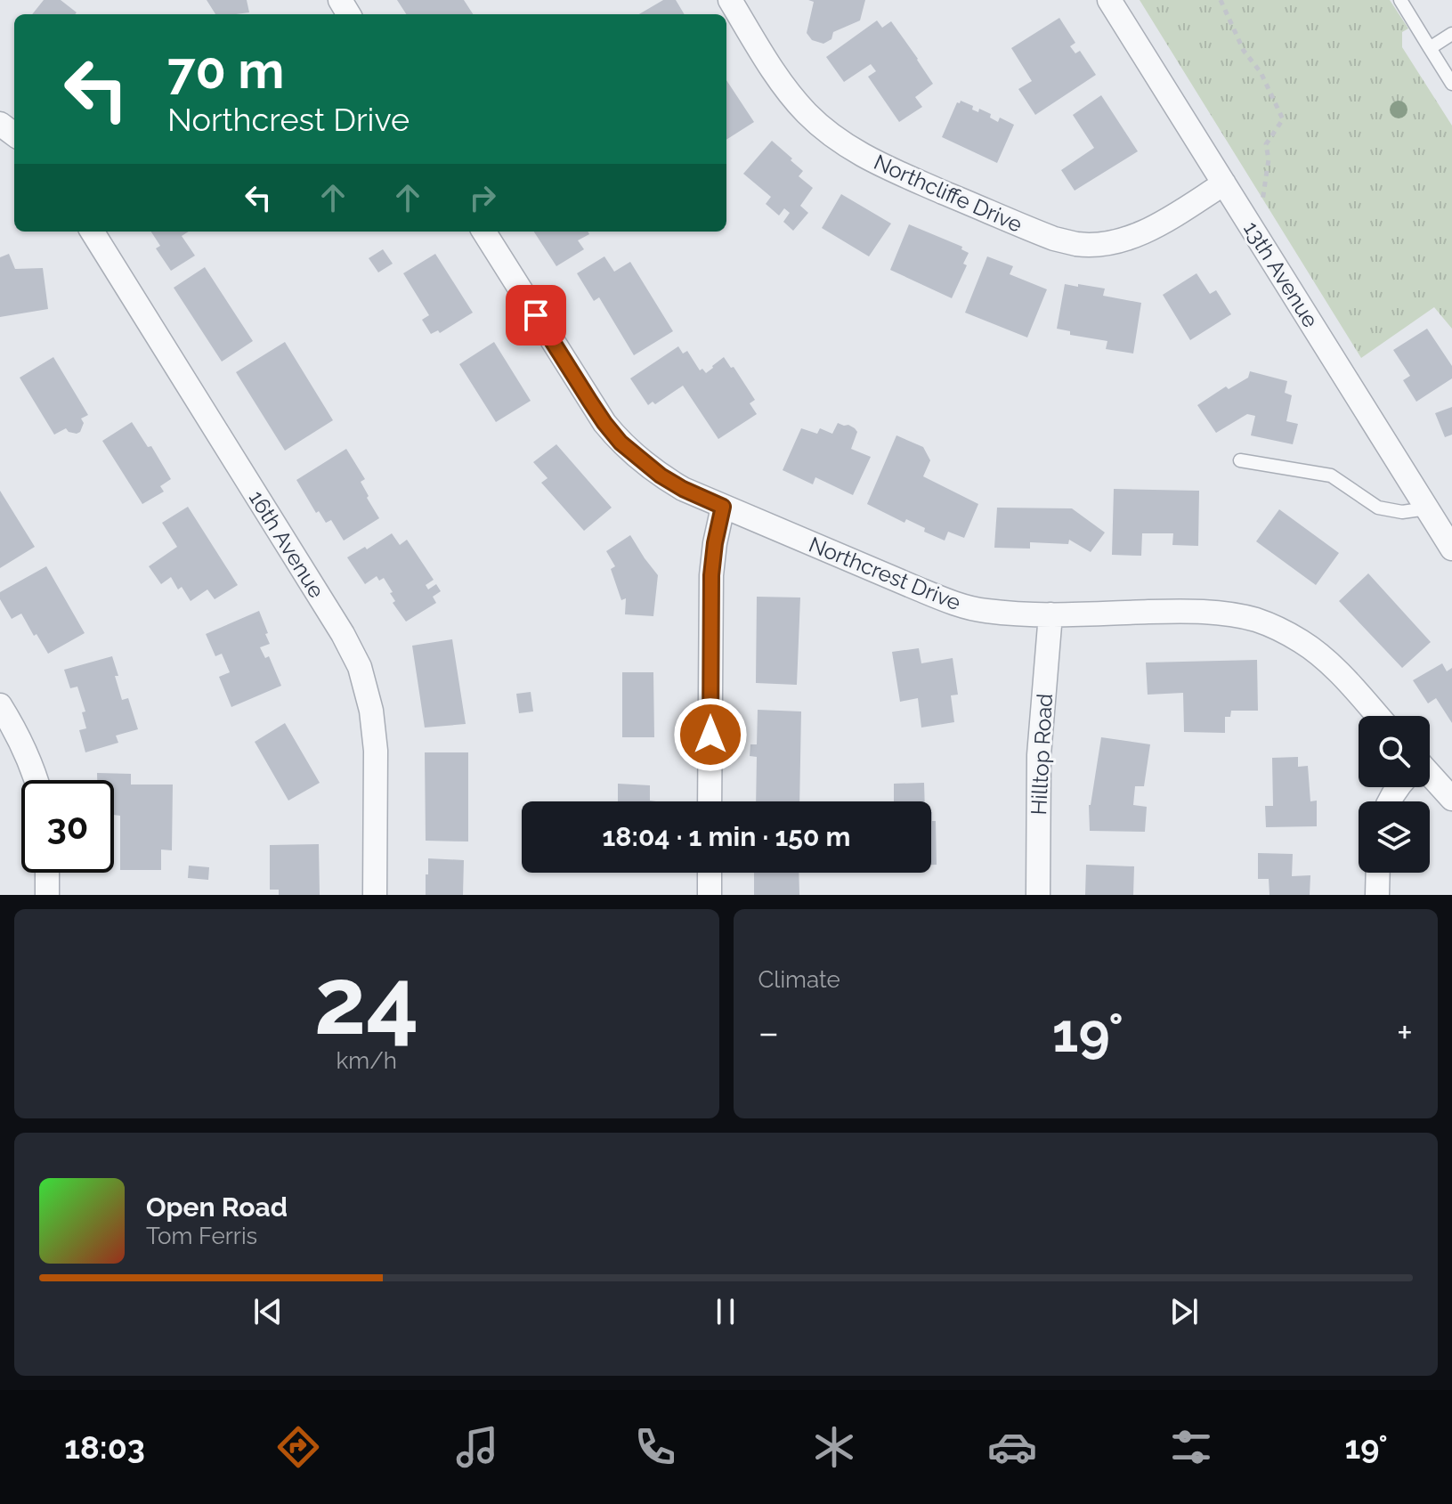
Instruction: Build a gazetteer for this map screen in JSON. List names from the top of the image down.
{
  "streets": {
    "street": [
      "Northcliffe Drive",
      "13th Avenue",
      "16th Avenue",
      "Northcrest Drive",
      "Hilltop Road"
    ]
  },
  "crossings": [
    ["Northcliffe Drive", "13th Avenue"],
    ["Northcrest Drive", "Hilltop Road"]
  ],
  "page": {
    "turn": ["70 m", "Northcrest Drive"],
    "limit": "30",
    "trip": "18:04 · 1 min · 150 m",
    "tile": [
      ["24", "km/h"],
      "Climate"
    ],
    "heat": ["−", "19°", "+"],
    "song": ["Open Road", "Tom Ferris"],
    "tabs": ["18:03", "19°"]
  }
}
